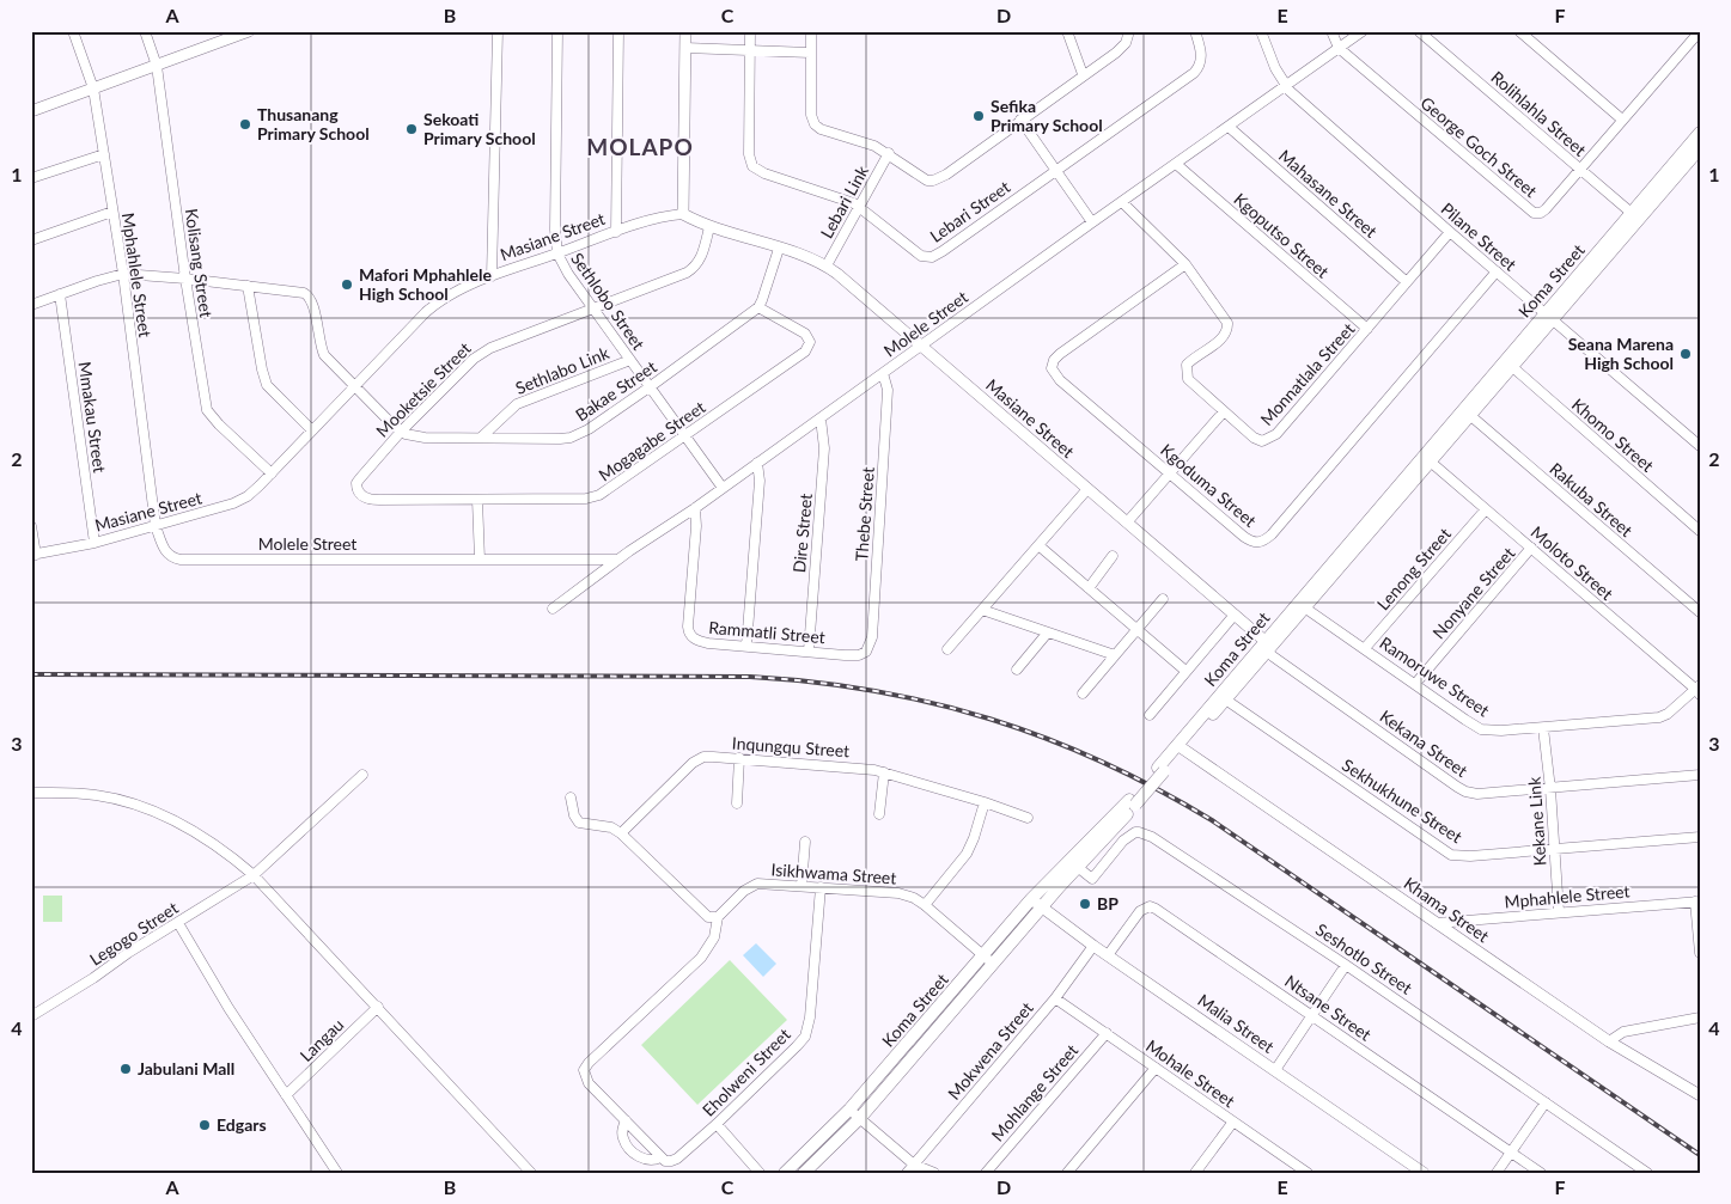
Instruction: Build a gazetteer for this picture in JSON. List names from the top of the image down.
{
  "streets": {
    "main road": ["Koma Street"],
    "street": [
      "Rolihlahla Street",
      "George Goch Street",
      "Mahasane Street",
      "Lebari Link",
      "Lebari Street",
      "Kgoputso Street",
      "Masiane Street",
      "Pilane Street",
      "Kolisang Street",
      "Mphahlele Street",
      "Sethlobo Street",
      "Molele Street",
      "Sethlabo Link",
      "Monnatlala Street",
      "Mooketsie Street",
      "Bakae Street",
      "Mmakau Street",
      "Khomo Street",
      "Mogagabe Street",
      "Kgoduma Street",
      "Rakuba Street",
      "Thebe Street",
      "Dire Street",
      "Moloto Street",
      "Lenong Street",
      "Nonyane Street",
      "Rammatli Street",
      "Ramoruwe Street",
      "Kekana Street",
      "Inqungqu Street",
      "Sekhukhune Street",
      "Kekane Link",
      "Isikhwama Street",
      "Khama Street",
      "Legogo Street",
      "Seshotlo Street",
      "Ntsane Street",
      "Malia Street",
      "Langau",
      "Mokwena Street",
      "Eholweni Street",
      "Mohale Street",
      "Mohlange Street"
    ]
  },
  "crossings": [
    ["Rolihlahla Street", "George Goch Street"],
    ["Rolihlahla Street", "Koma Street"],
    ["George Goch Street", "Molele Street"],
    ["Mahasane Street", "Molele Street"],
    ["Mahasane Street", "Monnatlala Street"],
    ["Lebari Link", "Lebari Street"],
    ["Lebari Link", "Masiane Street"],
    ["Kgoputso Street", "Molele Street"],
    ["Kgoputso Street", "Monnatlala Street"],
    ["Masiane Street", "Kolisang Street"],
    ["Masiane Street", "Mphahlele Street"],
    ["Masiane Street", "Koma Street"],
    ["Masiane Street", "Sethlobo Street"],
    ["Masiane Street", "Molele Street"],
    ["Masiane Street", "Mooketsie Street"],
    ["Masiane Street", "Mmakau Street"],
    ["Masiane Street", "Kekana Street"],
    ["Pilane Street", "Koma Street"],
    ["Pilane Street", "Molele Street"],
    ["Pilane Street", "Monnatlala Street"],
    ["Pilane Street", "Kgoduma Street"],
    ["Mphahlele Street", "Molele Street"],
    ["Mphahlele Street", "Kekane Link"],
    ["Mphahlele Street", "Khama Street"],
    ["Koma Street", "Khomo Street"],
    ["Koma Street", "Rakuba Street"],
    ["Koma Street", "Moloto Street"],
    ["Koma Street", "Ramoruwe Street"],
    ["Koma Street", "Kekana Street"],
    ["Koma Street", "Sekhukhune Street"],
    ["Koma Street", "Isikhwama Street"],
    ["Koma Street", "Khama Street"],
    ["Koma Street", "Seshotlo Street"],
    ["Koma Street", "Malia Street"],
    ["Sethlobo Street", "Molele Street"],
    ["Sethlobo Street", "Sethlabo Link"],
    ["Sethlobo Street", "Mooketsie Street"],
    ["Sethlobo Street", "Bakae Street"],
    ["Sethlobo Street", "Mogagabe Street"],
    ["Molele Street", "Monnatlala Street"],
    ["Molele Street", "Thebe Street"],
    ["Molele Street", "Dire Street"],
    ["Molele Street", "Rammatli Street"],
    ["Sethlabo Link", "Bakae Street"],
    ["Monnatlala Street", "Kgoduma Street"],
    ["Mooketsie Street", "Bakae Street"],
    ["Mooketsie Street", "Mogagabe Street"],
    ["Bakae Street", "Mogagabe Street"],
    ["Thebe Street", "Rammatli Street"],
    ["Dire Street", "Rammatli Street"],
    ["Moloto Street", "Lenong Street"],
    ["Moloto Street", "Nonyane Street"],
    ["Moloto Street", "Ramoruwe Street"],
    ["Lenong Street", "Ramoruwe Street"],
    ["Nonyane Street", "Ramoruwe Street"],
    ["Ramoruwe Street", "Kekane Link"],
    ["Kekana Street", "Kekane Link"],
    ["Sekhukhune Street", "Kekane Link"],
    ["Isikhwama Street", "Eholweni Street"],
    ["Ntsane Street", "Malia Street"],
    ["Malia Street", "Mokwena Street"],
    ["Mokwena Street", "Mohale Street"],
    ["Mohale Street", "Mohlange Street"]
  ],
  "districts": ["MOLAPO"],
  "places": [
    "Sefika Primary School",
    "Thusanang Primary School",
    "Sekoati Primary School",
    "Mafori Mphahlele High School",
    "Seana Marena High School",
    "BP",
    "Jabulani Mall",
    "Edgars"
  ],
  "grid": {
    "columns": [
      "A",
      "B",
      "C",
      "D",
      "E",
      "F"
    ],
    "rows": [
      "1",
      "2",
      "3",
      "4"
    ]
  }
}
